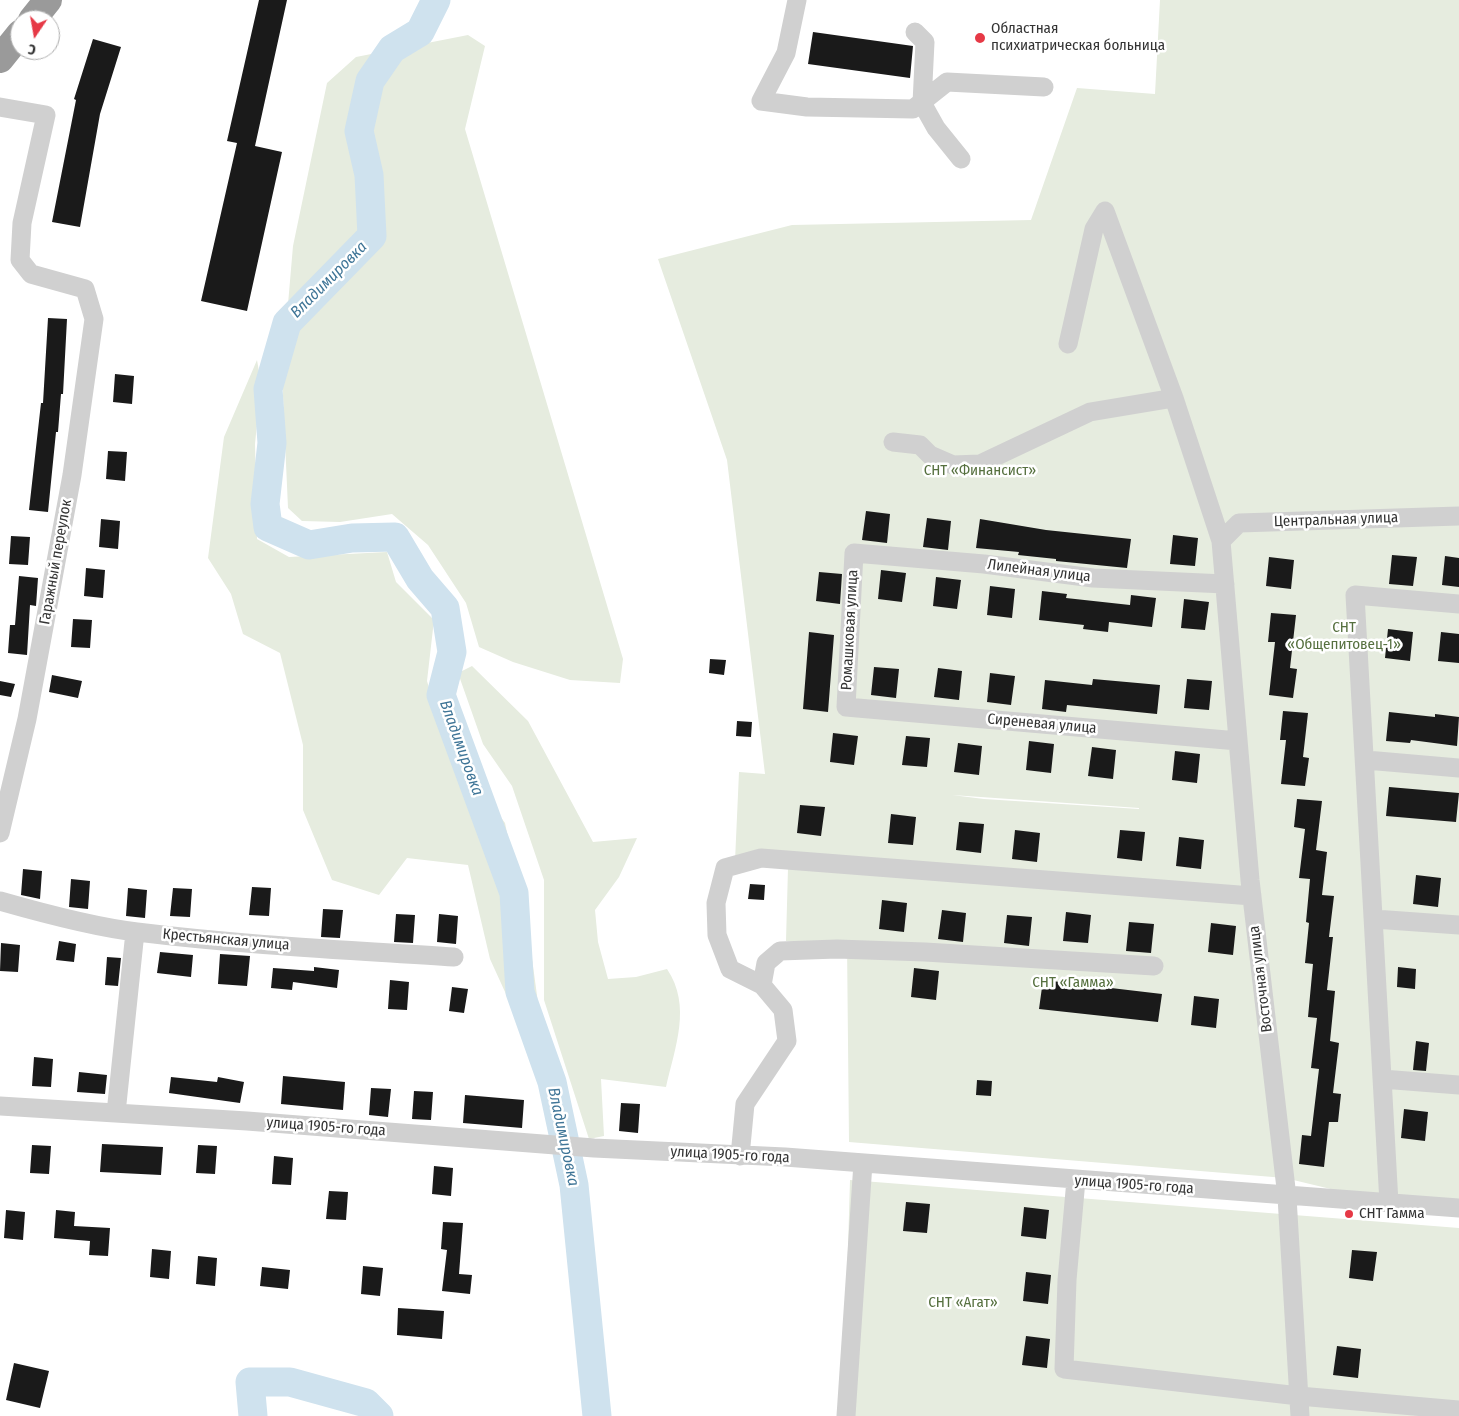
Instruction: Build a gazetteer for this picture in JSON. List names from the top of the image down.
{
  "streets": {
    "street": [
      "Центральная улица",
      "Гаражный переулок",
      "Лилейная улица",
      "Ромашковая улица",
      "Сиреневая улица",
      "Крестьянская улица",
      "Восточная улица",
      "улица 1905-го года"
    ]
  },
  "crossings": [
    ["Центральная улица", "Восточная улица"],
    ["Лилейная улица", "Ромашковая улица"],
    ["Лилейная улица", "Восточная улица"],
    ["Ромашковая улица", "Сиреневая улица"],
    ["Сиреневая улица", "Восточная улица"],
    ["Восточная улица", "улица 1905-го года"]
  ],
  "water": ["Владимировка"],
  "parks": [
    "СНТ «Финансист»",
    "СНТ «Общепитовец-1»",
    "СНТ «Гамма»",
    "СНТ «Агат»"
  ],
  "places": ["Областная психиатрическая больница", "СНТ Гамма"],
  "north": "bottom"
}
